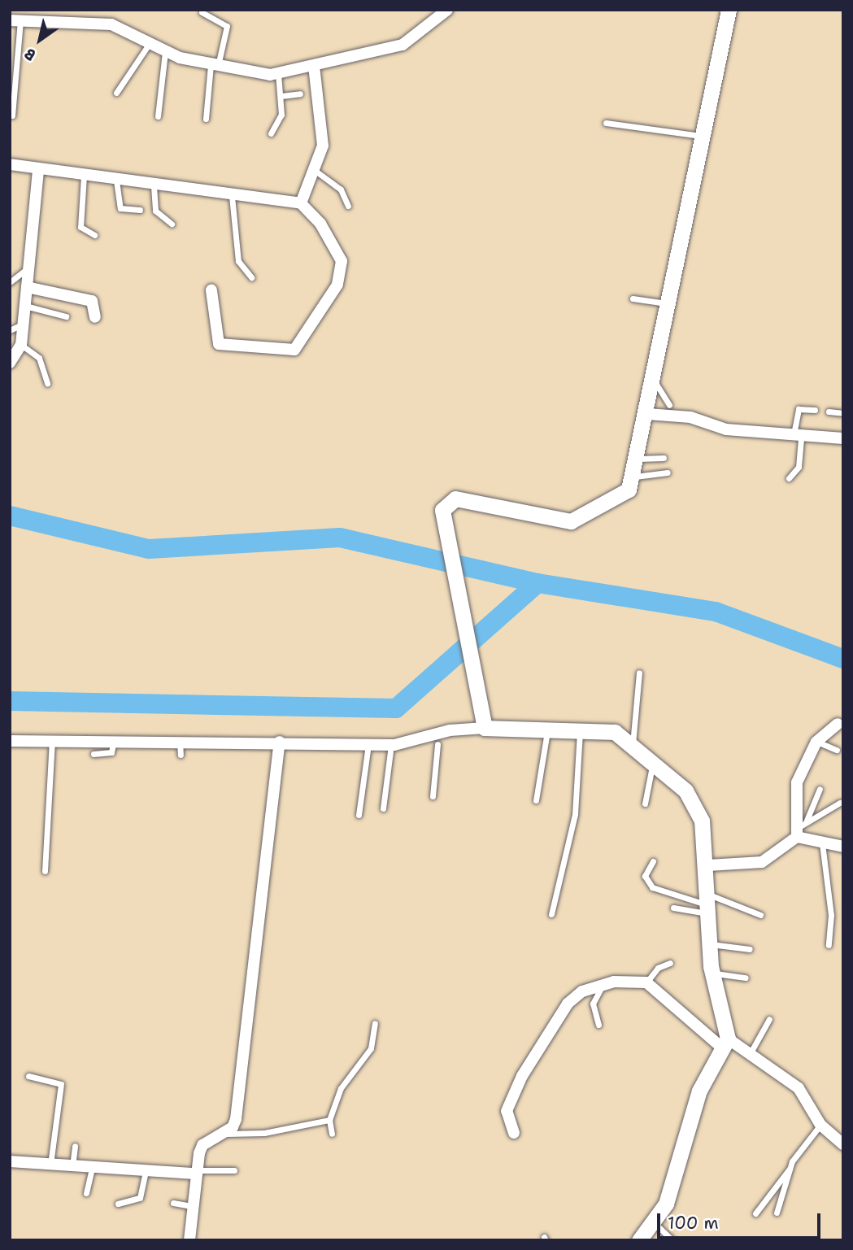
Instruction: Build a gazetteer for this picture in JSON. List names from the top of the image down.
{
  "scale_bar": "100 m",
  "north": "bottom left"
}
